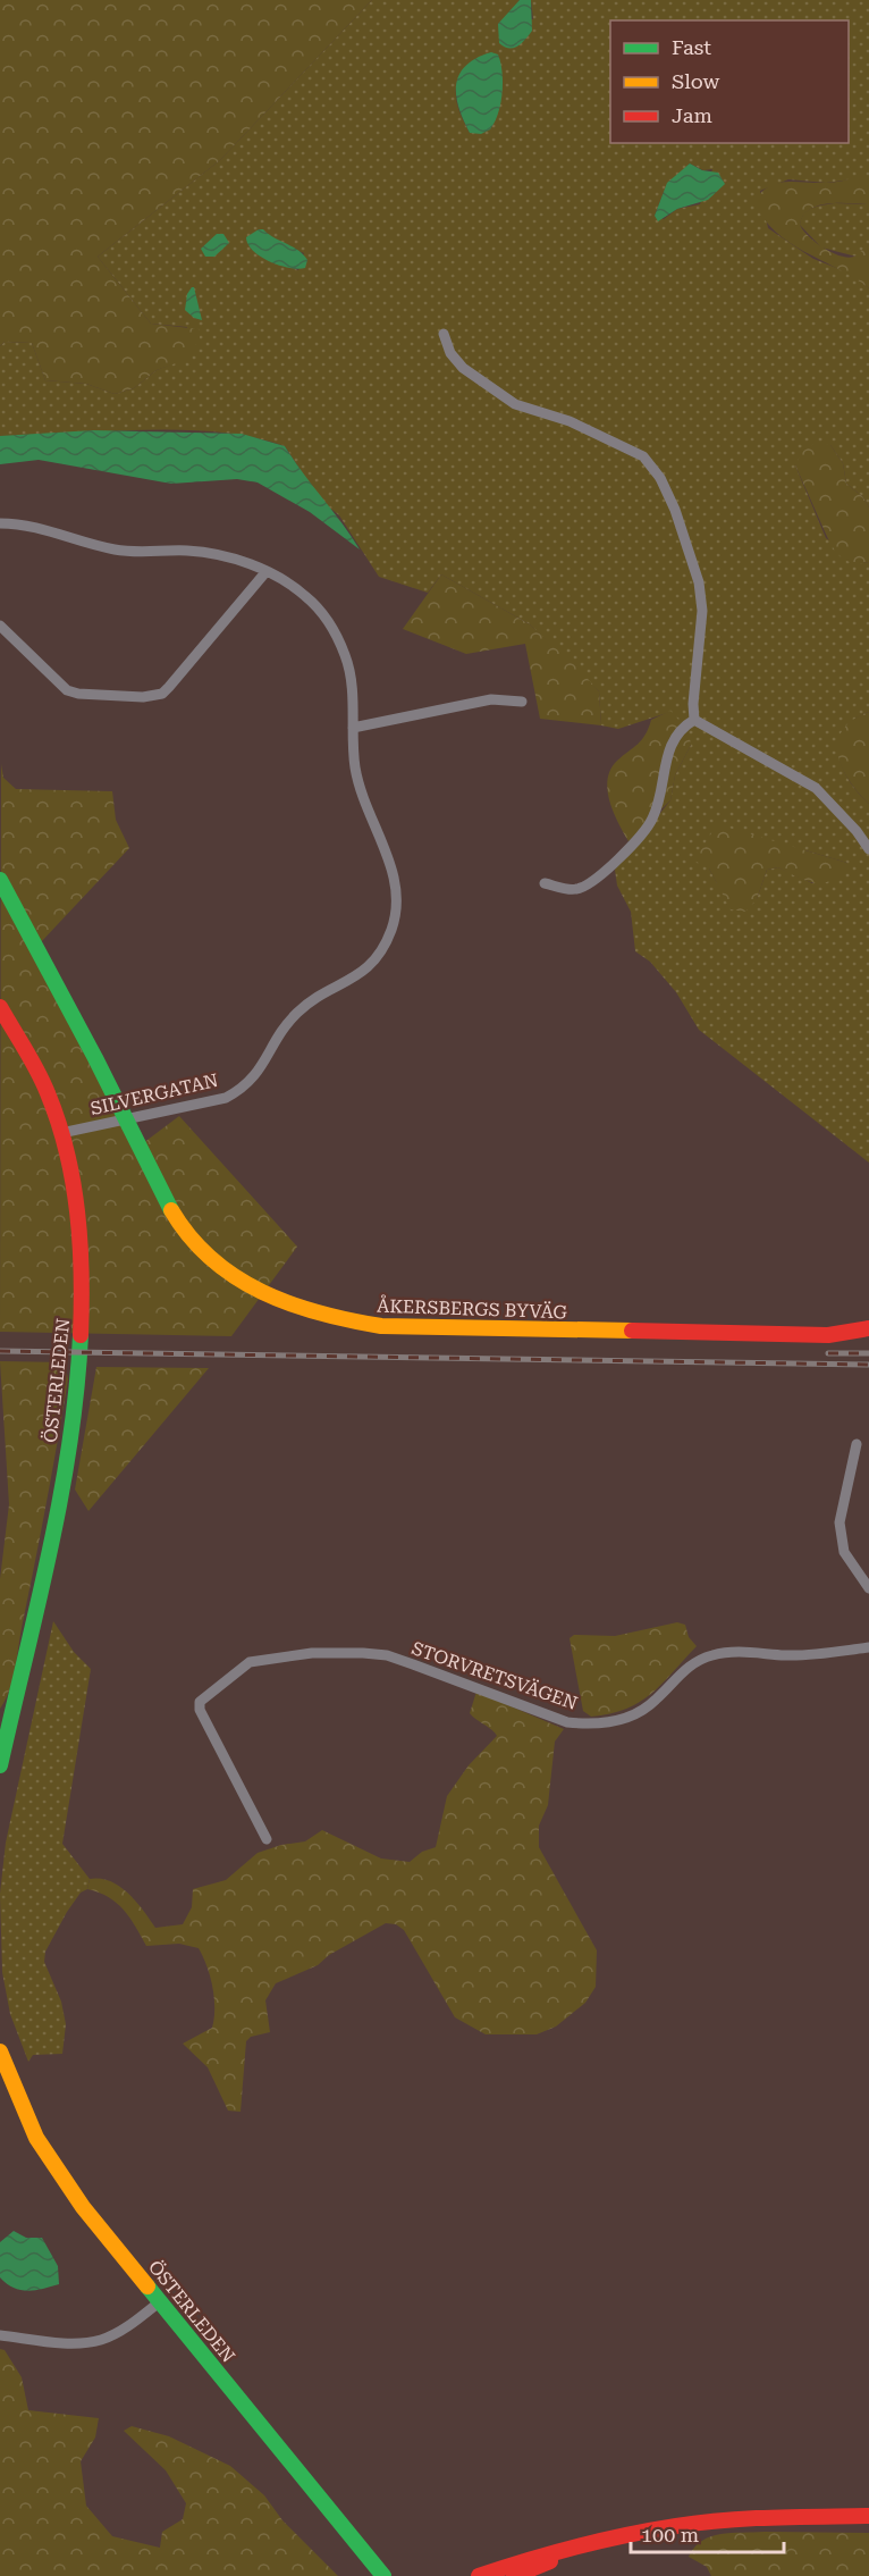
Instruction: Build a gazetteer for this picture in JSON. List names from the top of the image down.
{
  "streets": {
    "street": [
      "SILVERGATAN",
      "ÅKERSBERGS BYVÄG",
      "ÖSTERLEDEN",
      "STORVRETSVÄGEN"
    ]
  },
  "crossings": [
    ["SILVERGATAN", "ÅKERSBERGS BYVÄG"],
    ["SILVERGATAN", "ÖSTERLEDEN"]
  ],
  "legend": ["Fast", "Slow", "Jam"],
  "scale_bar": "100 m"
}
